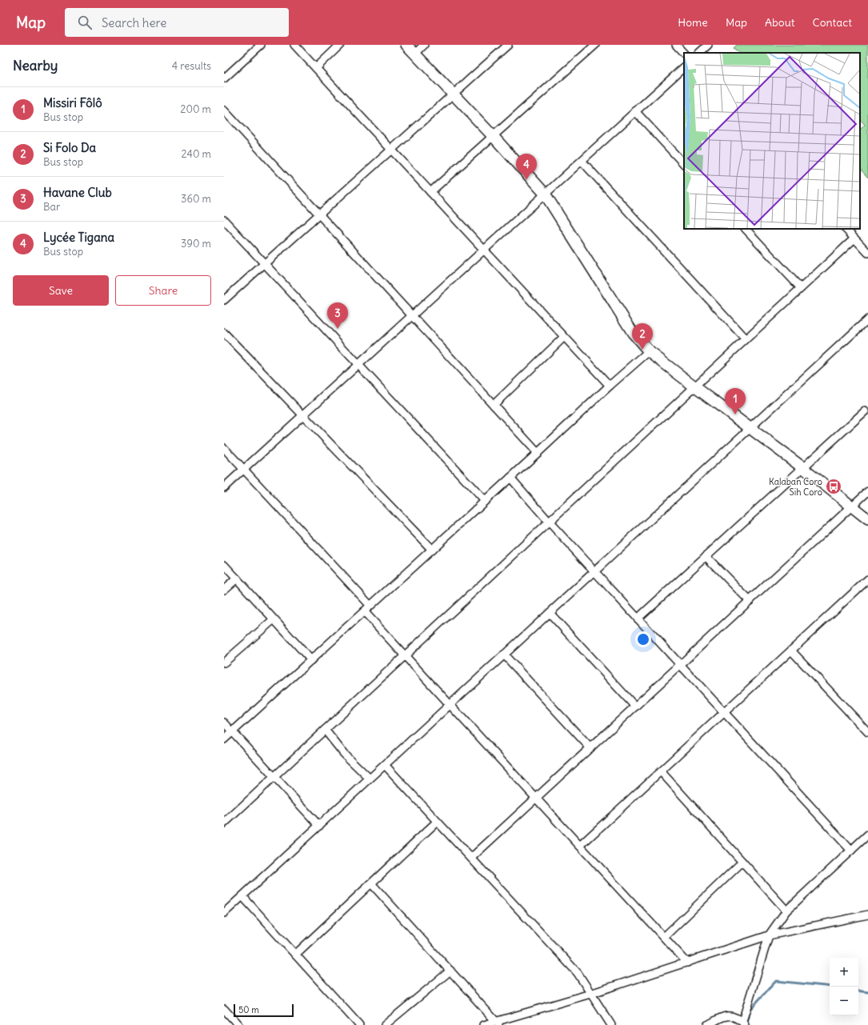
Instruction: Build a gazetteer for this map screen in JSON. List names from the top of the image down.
{
  "places": {
    "bus stop": ["Kalaban Coro Sih Coro"]
  },
  "scale_bar": "50 m",
  "page": {
    "header": "Map",
    "search": "Search here",
    "nav": [
      "Home",
      "Map",
      "About",
      "Contact"
    ],
    "heading": ["Nearby", "4 results"],
    "list": [
      {
        "mark": "1",
        "name": "Missiri Fôlô",
        "note": "Bus stop",
        "value": "200 m"
      },
      {
        "mark": "2",
        "name": "Si Folo Da",
        "note": "Bus stop",
        "value": "240 m"
      },
      {
        "mark": "3",
        "name": "Havane Club",
        "note": "Bar",
        "value": "360 m"
      },
      {
        "mark": "4",
        "name": "Lycée Tigana",
        "note": "Bus stop",
        "value": "390 m"
      }
    ],
    "pins": [
      "4",
      "3",
      "2",
      "1"
    ],
    "buttons": ["Save", "Share"],
    "map_buttons": ["+", "−"],
    "scale": "50 m"
  }
}
